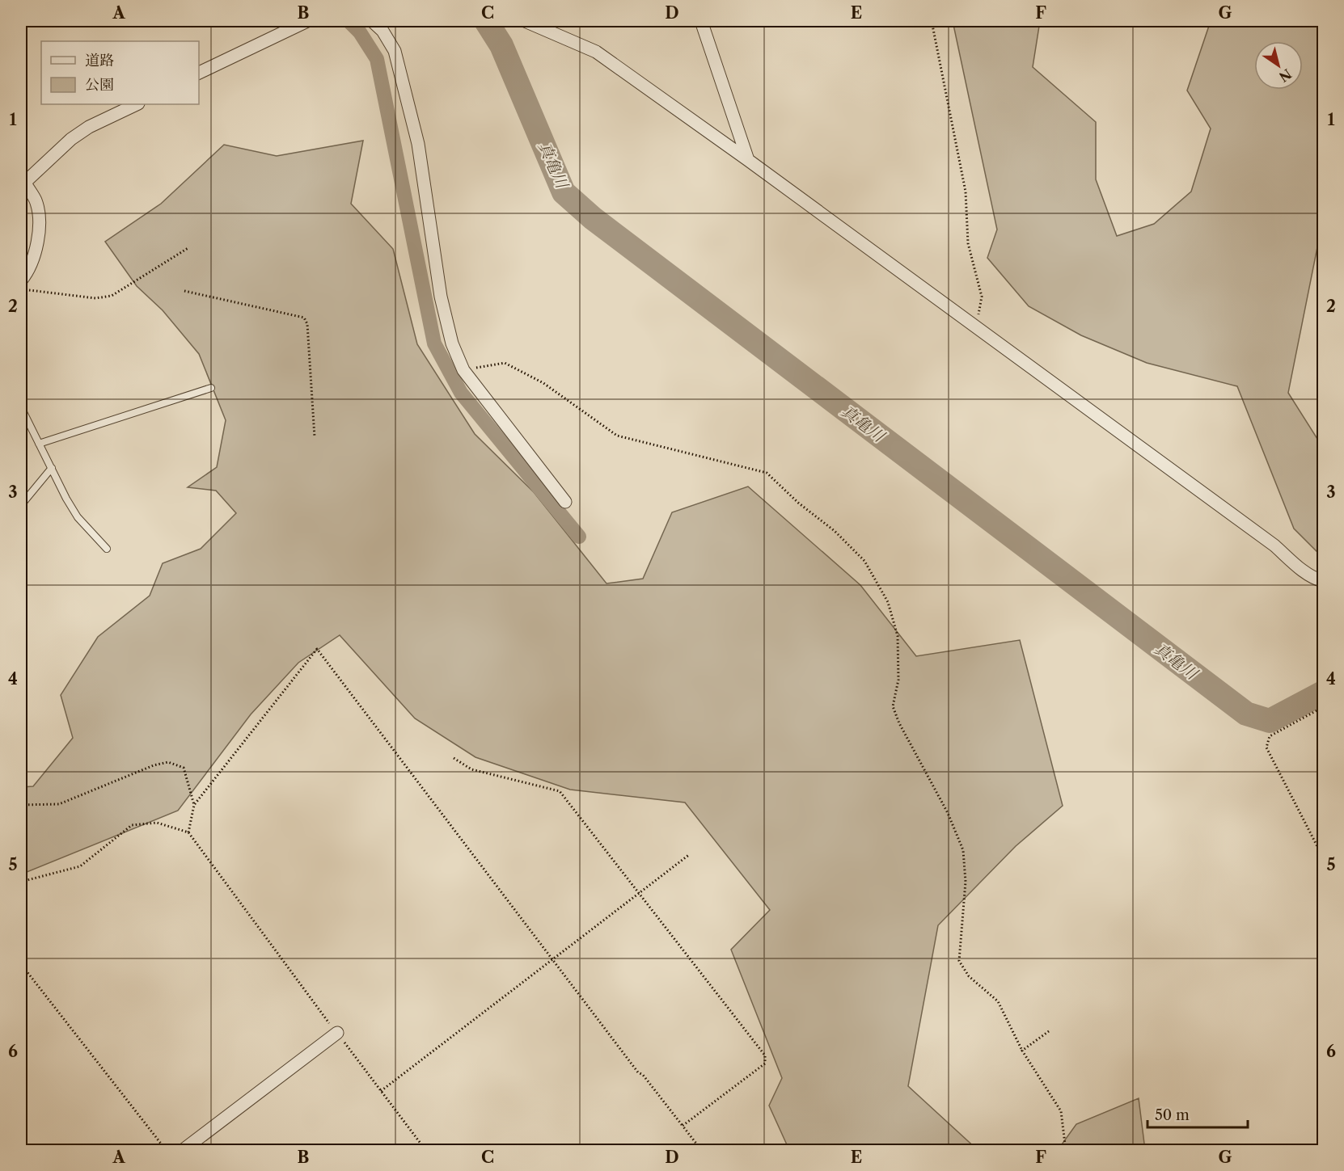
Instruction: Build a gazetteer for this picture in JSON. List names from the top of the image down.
{
  "water": ["真亀川"],
  "legend": ["道路", "公園"],
  "scale_bar": "50 m",
  "north": "bottom right",
  "grid": {
    "columns": [
      "A",
      "B",
      "C",
      "D",
      "E",
      "F",
      "G"
    ],
    "rows": [
      "1",
      "2",
      "3",
      "4",
      "5",
      "6"
    ]
  }
}
